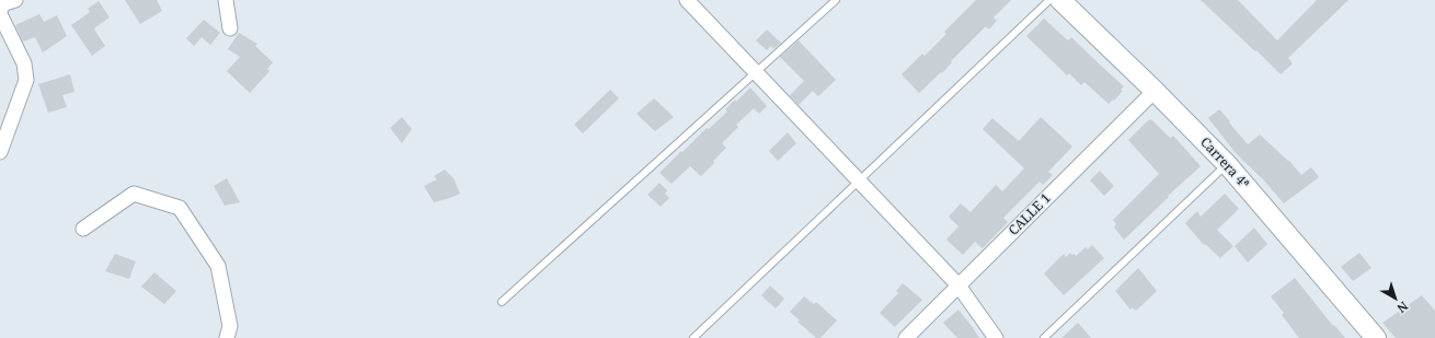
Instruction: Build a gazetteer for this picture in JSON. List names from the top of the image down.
{
  "streets": {
    "street": ["Carrera 4ª", "CALLE 1"]
  },
  "crossings": [
    ["Carrera 4ª", "CALLE 1"]
  ],
  "north": "bottom right"
}
